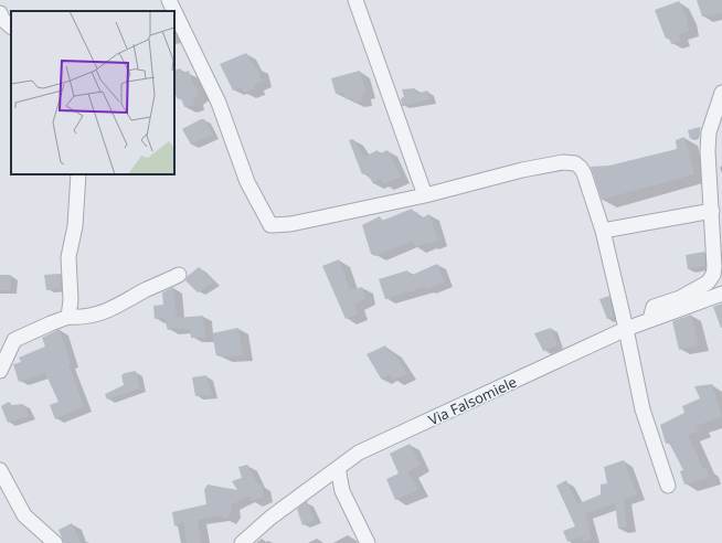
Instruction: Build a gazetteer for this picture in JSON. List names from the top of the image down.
{
  "streets": {
    "street": ["Via Falsomiele"]
  }
}
